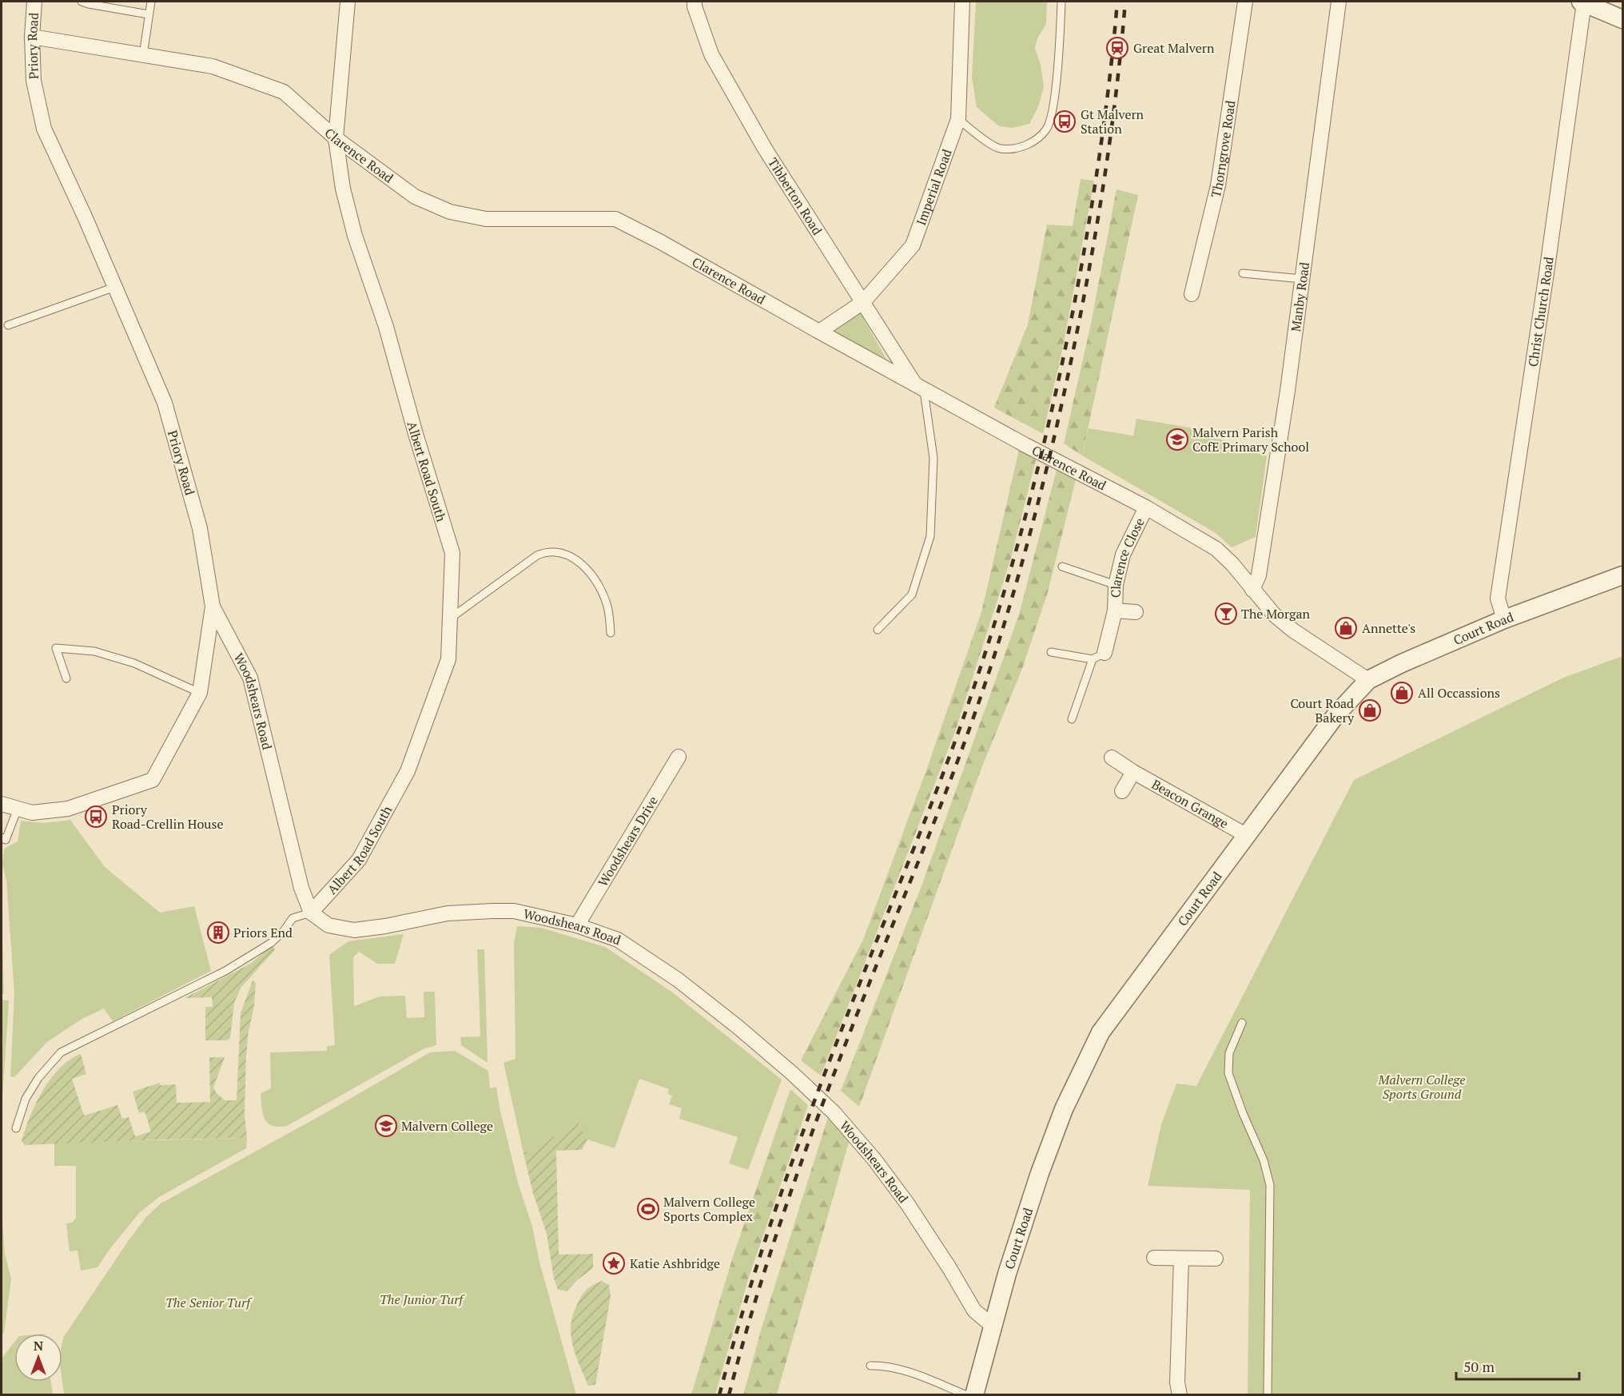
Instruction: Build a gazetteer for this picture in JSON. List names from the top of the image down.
{
  "streets": {
    "street": [
      "Priory Road",
      "Thorngrove Road",
      "Clarence Road",
      "Imperial Road",
      "Tibberton Road",
      "Manby Road",
      "Christ Church Road",
      "Albert Road South",
      "Clarence Close",
      "Court Road",
      "Woodshears Road",
      "Beacon Grange",
      "Woodshears Drive"
    ]
  },
  "crossings": [
    ["Priory Road", "Clarence Road"],
    ["Priory Road", "Woodshears Road"],
    ["Clarence Road", "Imperial Road"],
    ["Clarence Road", "Tibberton Road"],
    ["Clarence Road", "Manby Road"],
    ["Clarence Road", "Albert Road South"],
    ["Clarence Road", "Clarence Close"],
    ["Clarence Road", "Court Road"],
    ["Imperial Road", "Tibberton Road"],
    ["Christ Church Road", "Court Road"],
    ["Albert Road South", "Woodshears Road"],
    ["Court Road", "Woodshears Road"],
    ["Court Road", "Beacon Grange"],
    ["Woodshears Road", "Woodshears Drive"]
  ],
  "parks": ["Malvern College Sports Ground", "The Junior Turf", "The Senior Turf"],
  "places": {
    "station": ["Great Malvern"],
    "bus stop": ["Gt Malvern Station", "Priory Road-Crellin House"],
    "school or university": ["Malvern Parish CofE Primary School", "Malvern College"],
    "bar": ["The Morgan"],
    "shop": ["Annette's", "All Occassions", "Court Road Bakery"],
    "building": ["Priors End"],
    "sports": ["Malvern College Sports Complex"],
    "place": ["Katie Ashbridge"]
  },
  "scale_bar": "50 m",
  "north": "top"
}
